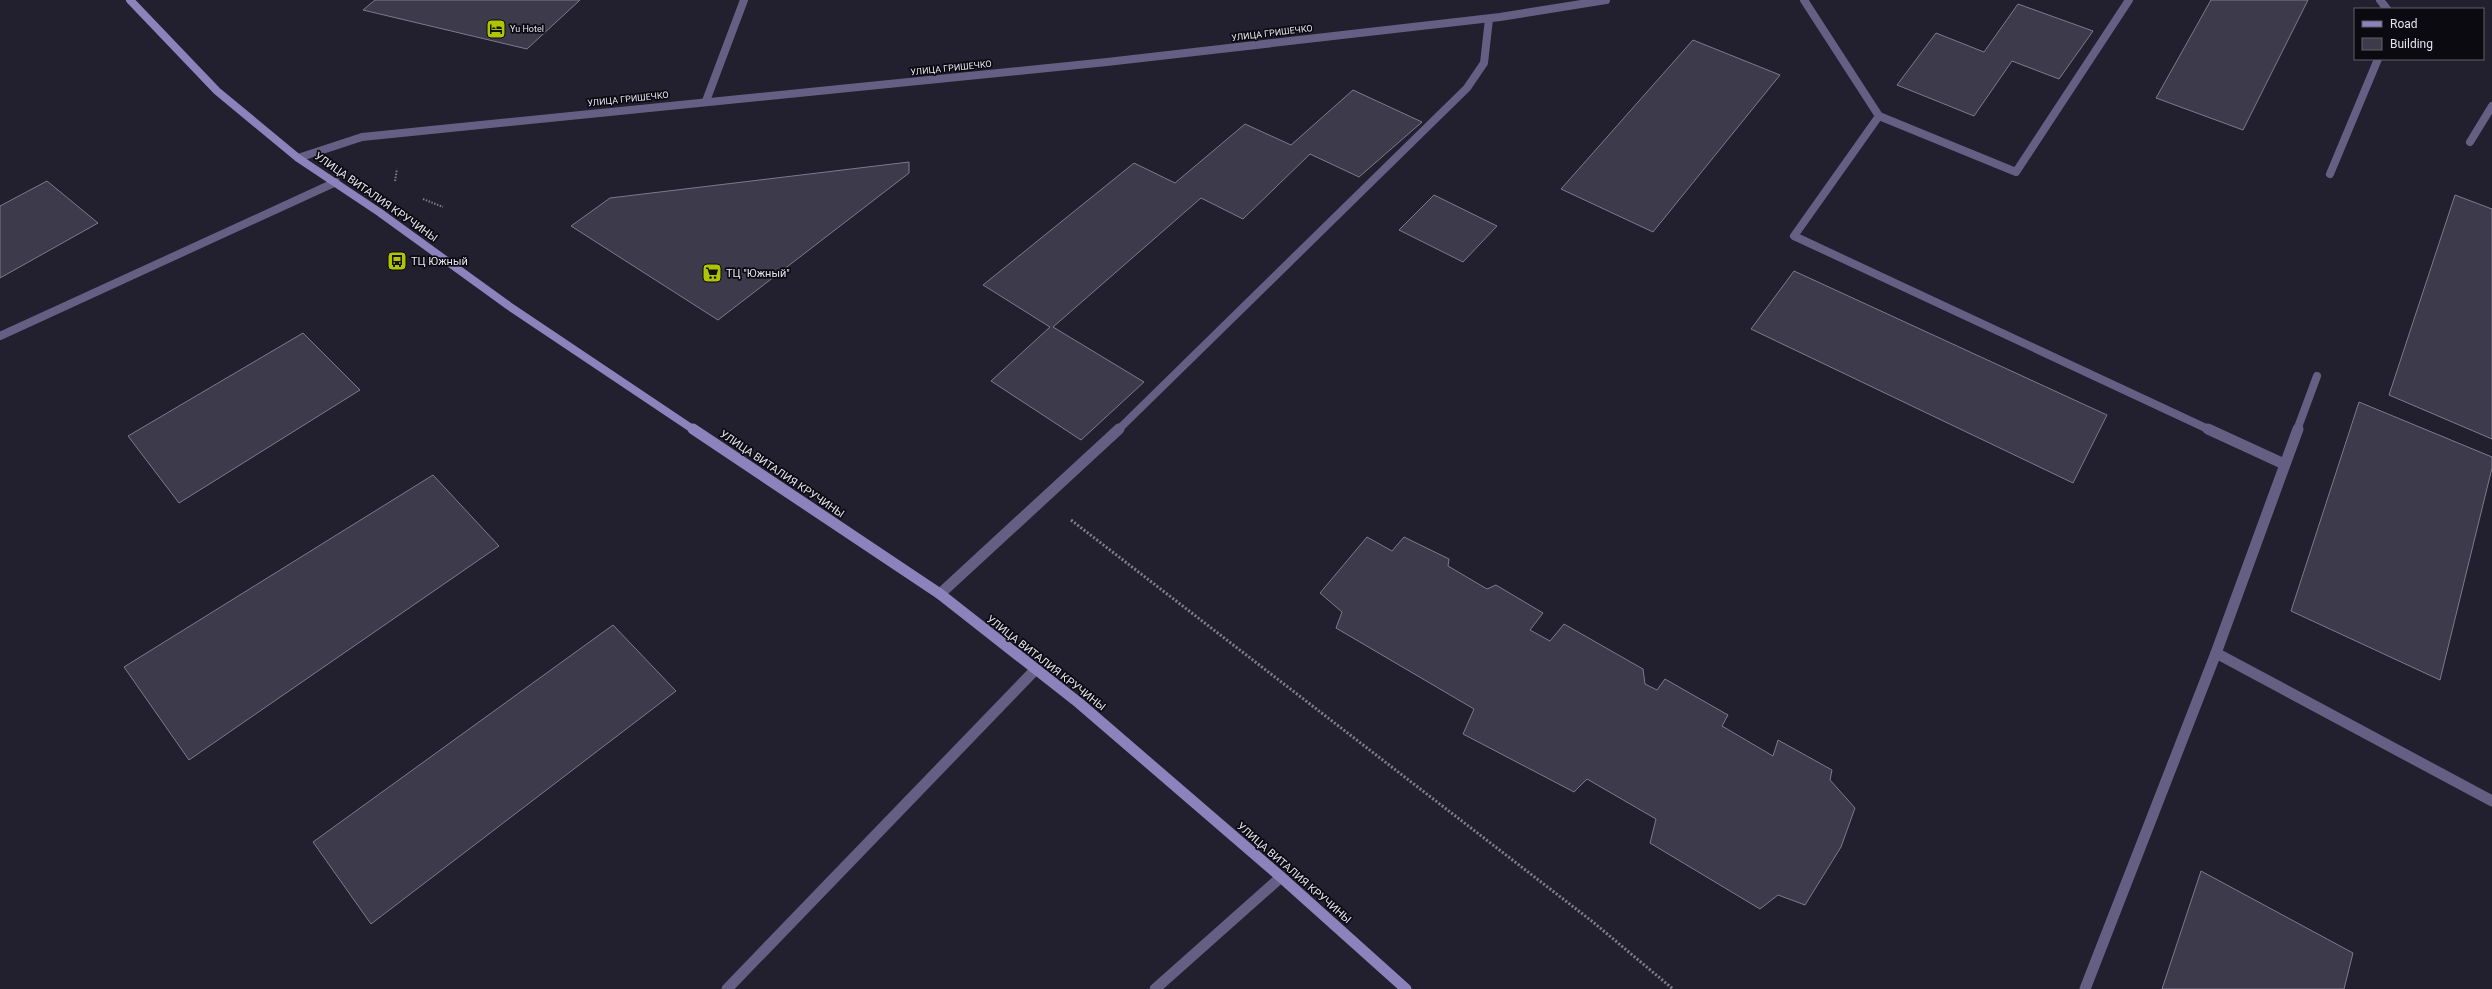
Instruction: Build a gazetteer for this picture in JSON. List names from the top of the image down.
{
  "streets": {
    "street": ["УЛИЦА ГРИШЕЧКО", "УЛИЦА ВИТАЛИЯ КРУЧИНЫ"]
  },
  "crossings": [
    ["УЛИЦА ГРИШЕЧКО", "УЛИЦА ВИТАЛИЯ КРУЧИНЫ"]
  ],
  "places": {
    "hotel": ["Yu Hotel"],
    "bus stop": ["ТЦ Южный"],
    "supermarket": ["ТЦ \"Южный\""]
  },
  "legend": ["Road", "Building"]
}
